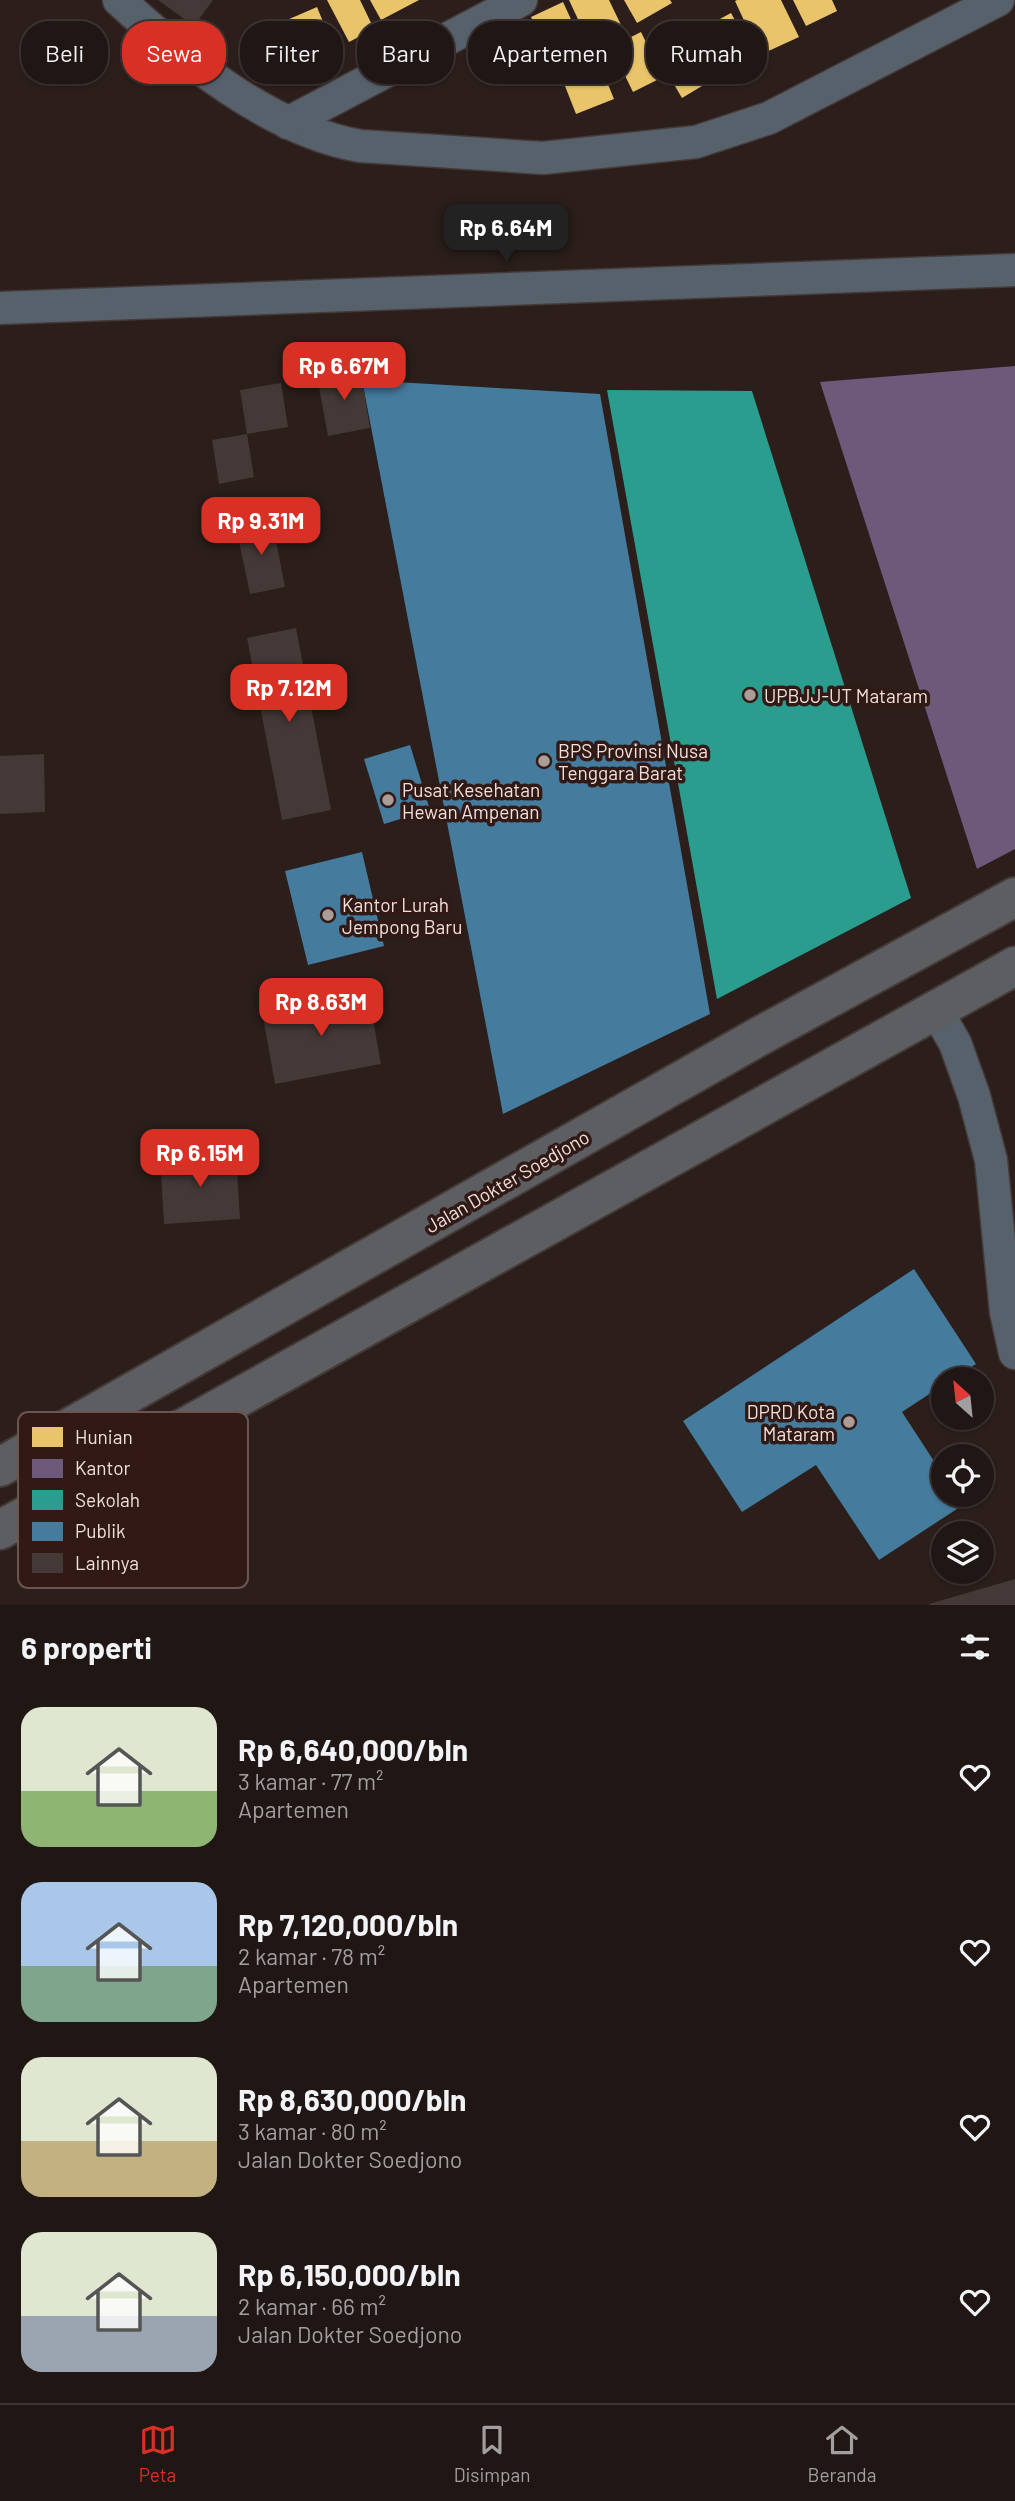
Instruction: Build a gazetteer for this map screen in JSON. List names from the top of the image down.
{
  "streets": {
    "highway": ["Jalan Dokter Soedjono"]
  },
  "places": [
    "UPBJJ-UT Mataram",
    "BPS Provinsi Nusa Tenggara Barat",
    "Pusat Kesehatan Hewan Ampenan",
    "Kantor Lurah Jempong Baru",
    "DPRD Kota Mataram"
  ],
  "legend": [
    "Hunian",
    "Kantor",
    "Sekolah",
    "Publik",
    "Lainnya"
  ],
  "north": "top left",
  "page": {
    "chip": [
      "Beli",
      "Sewa",
      "Filter",
      "Baru",
      "Apartemen",
      "Rumah"
    ],
    "price": [
      "Rp 6.64M",
      "Rp 6.67M",
      "Rp 9.31M",
      "Rp 7.12M",
      "Rp 8.63M",
      "Rp 6.15M"
    ],
    "heading": "6 properti",
    "list": [
      {
        "name": "Rp 6,640,000/bln",
        "note": "3 kamar · 77 m² · Apartemen"
      },
      {
        "name": "Rp 7,120,000/bln",
        "note": "2 kamar · 78 m² · Apartemen"
      },
      {
        "name": "Rp 8,630,000/bln",
        "note": "3 kamar · 80 m² · Jalan Dokter Soedjono"
      },
      {
        "name": "Rp 6,150,000/bln",
        "note": "2 kamar · 66 m² · Jalan Dokter Soedjono"
      }
    ],
    "tabs": ["Peta", "Disimpan", "Beranda"]
  }
}
